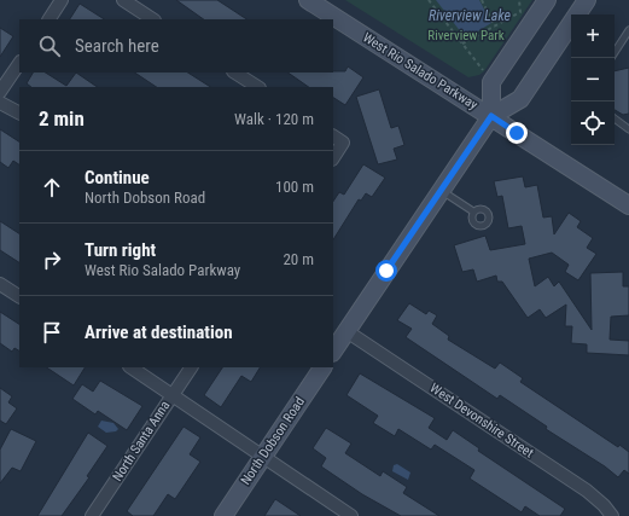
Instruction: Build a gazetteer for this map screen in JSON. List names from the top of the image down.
{
  "streets": {
    "main road": ["West Rio Salado Parkway", "North Dobson Road"],
    "street": ["West Devonshire Street", "North Santa Anna"]
  },
  "water": ["Riverview Lake"],
  "parks": ["Riverview Park"],
  "page": {
    "map_buttons": ["+", "−"],
    "search": "Search here",
    "heading": ["2 min", "Walk · 120 m"],
    "list": [
      ["Continue", "North Dobson Road", "100 m"],
      ["Turn right", "West Rio Salado Parkway", "20 m"],
      "Arrive at destination"
    ]
  }
}
